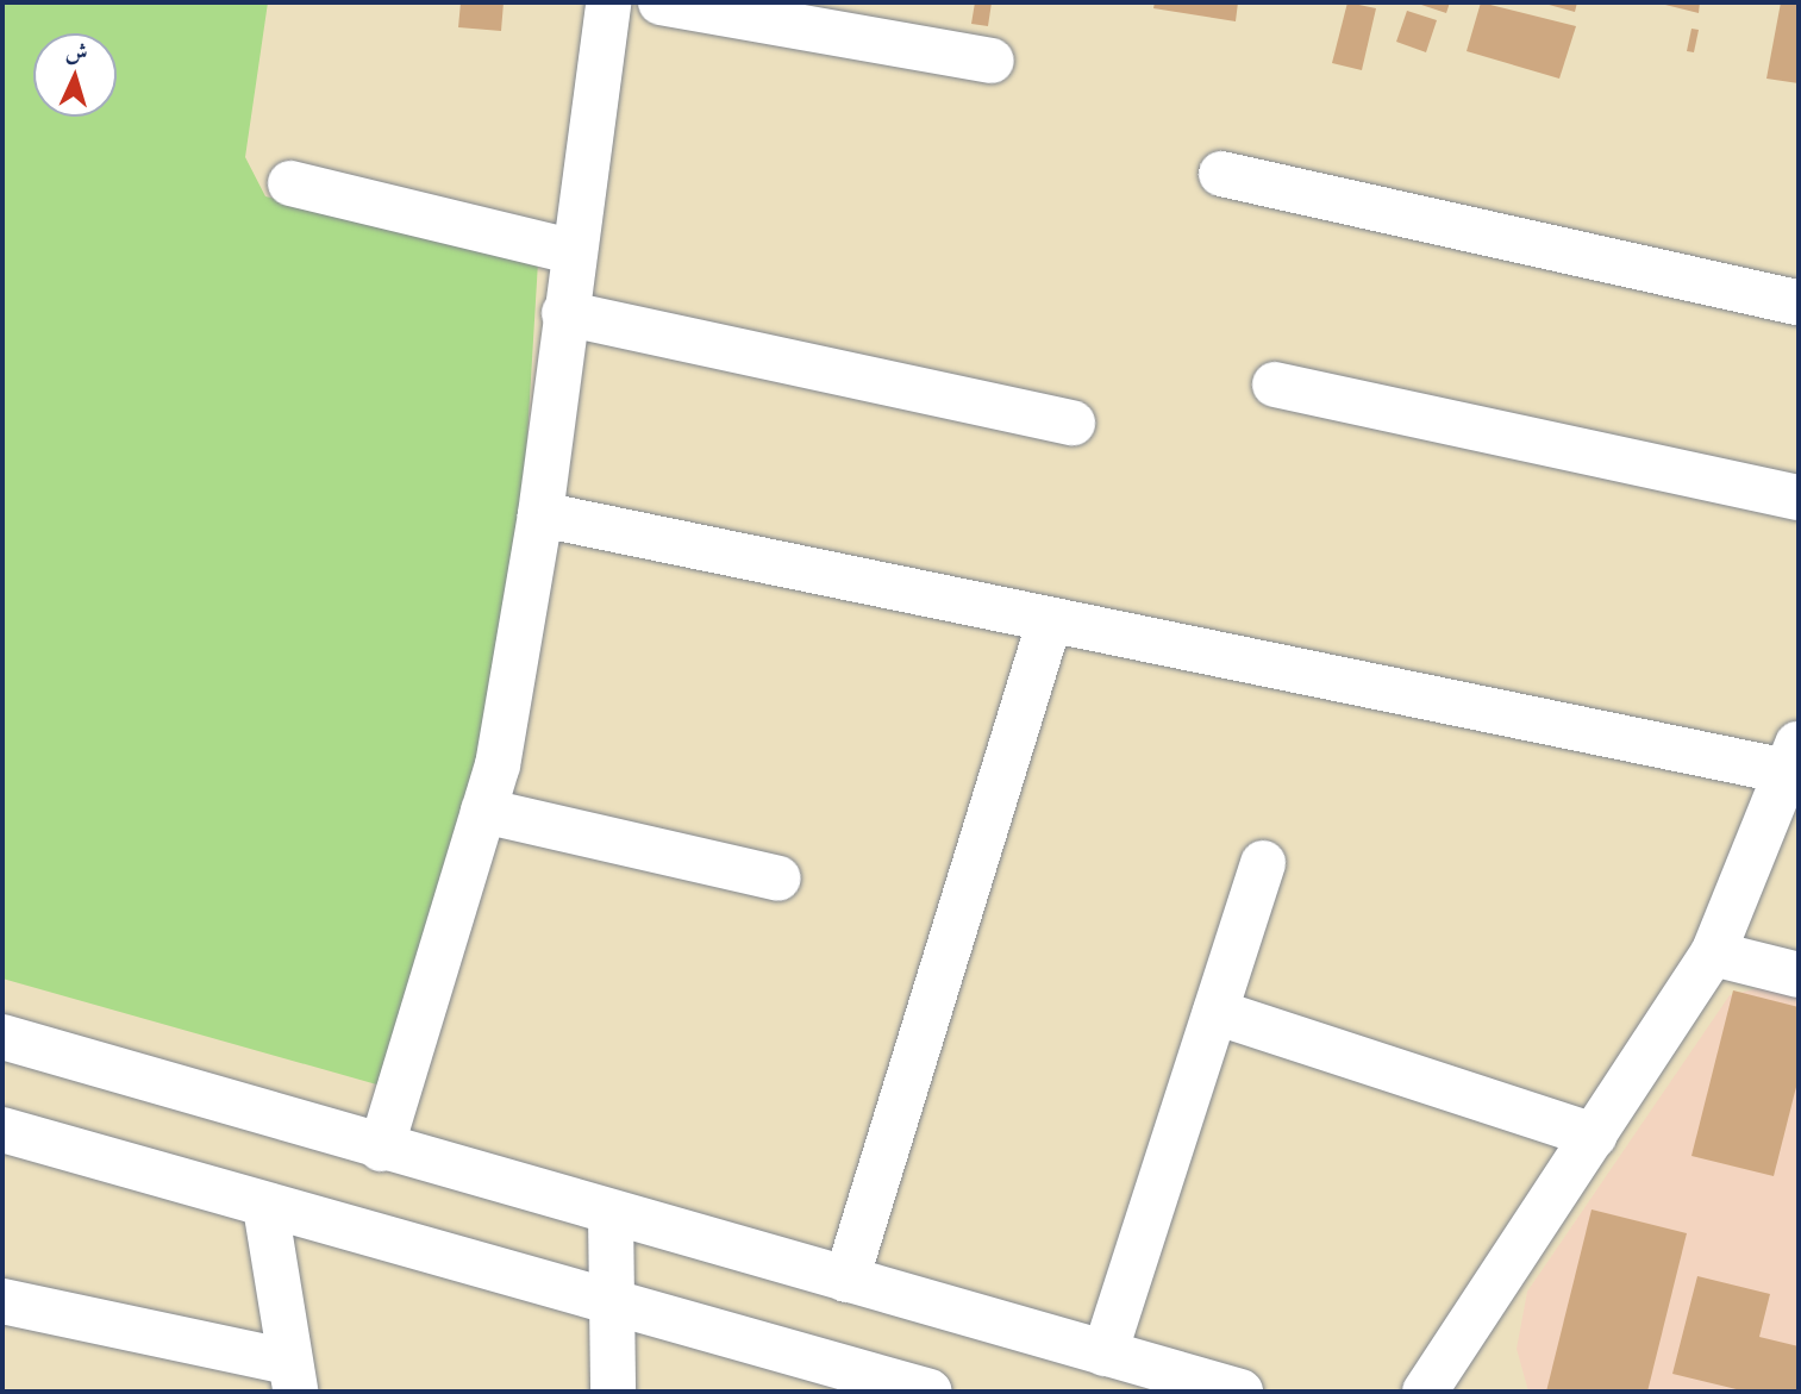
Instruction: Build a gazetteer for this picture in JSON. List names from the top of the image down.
{
  "north": "top"
}
